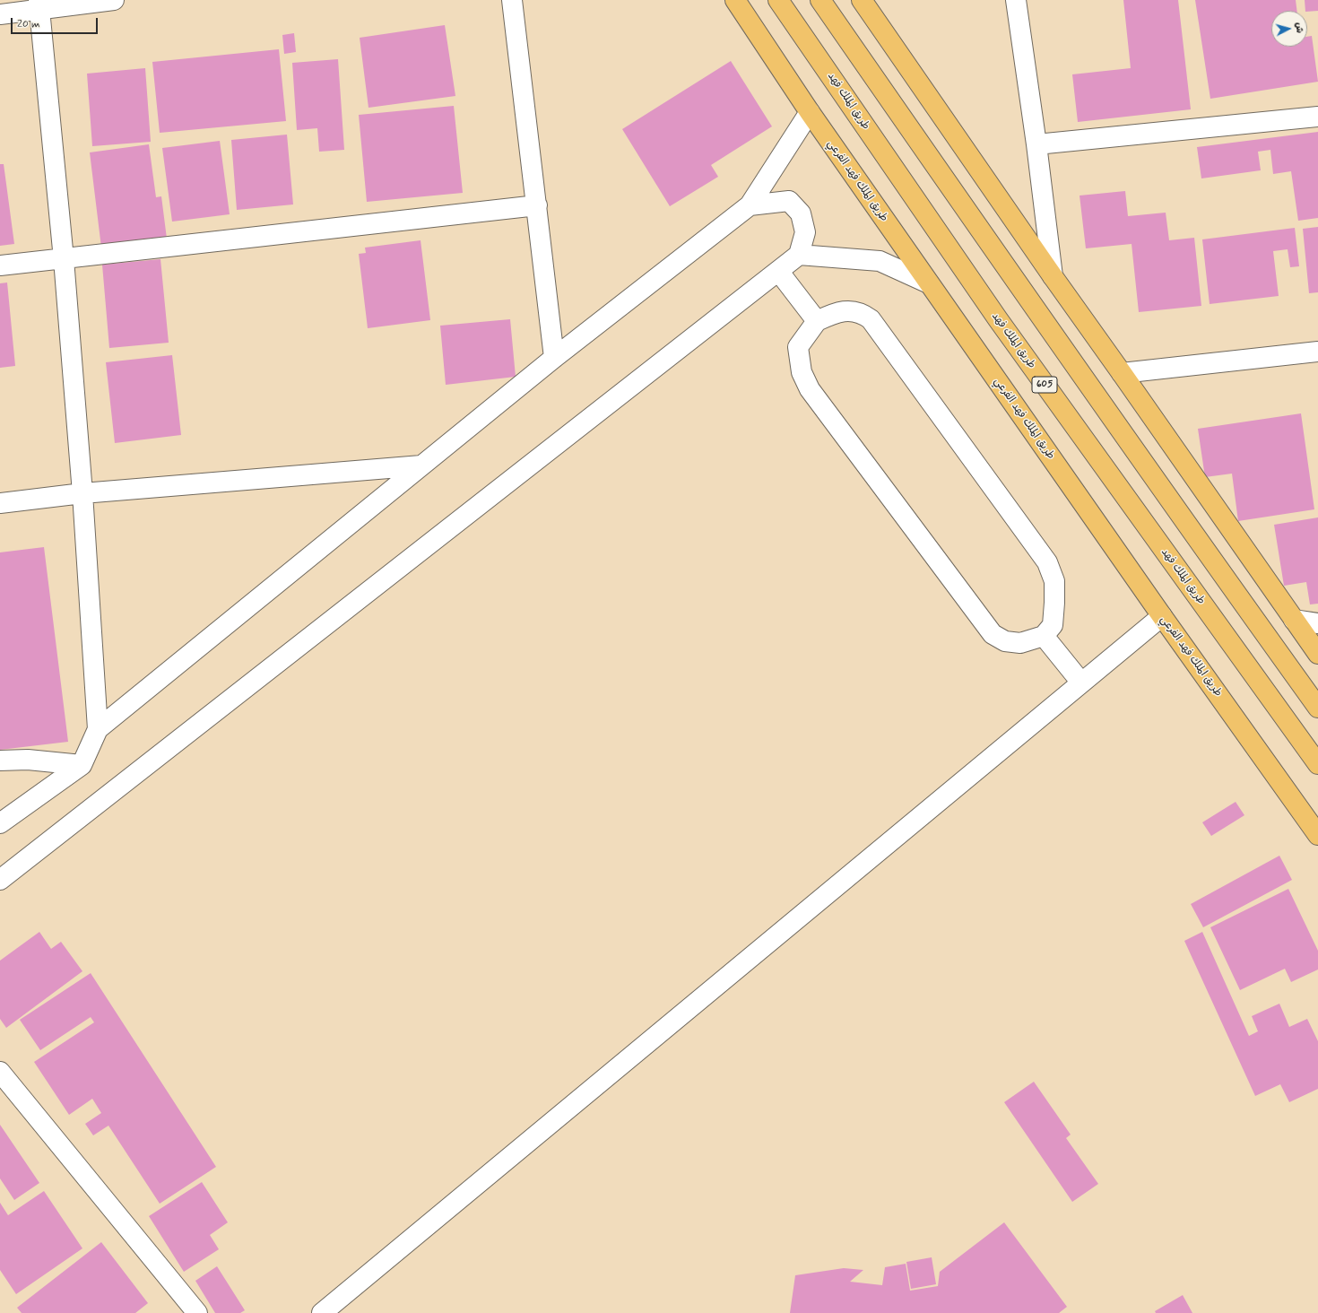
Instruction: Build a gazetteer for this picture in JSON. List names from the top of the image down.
{
  "streets": {
    "main road": ["طريق الملك فهد", "طريق الملك فهد الفرعي", "605"]
  },
  "scale_bar": "20 m",
  "north": "right"
}
